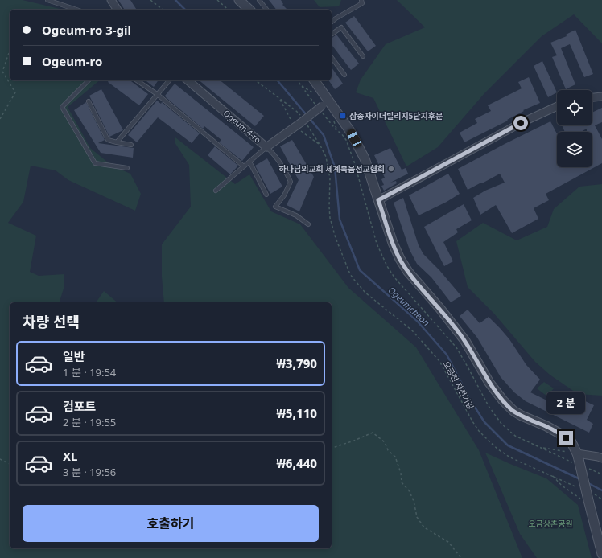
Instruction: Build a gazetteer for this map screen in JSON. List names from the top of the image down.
{
  "streets": {
    "street": ["Ogeum 4-ro"],
    "path": ["오금천 자전거길"]
  },
  "crossings": [
    ["Ogeum 4-ro", "오금천 자전거길"]
  ],
  "water": ["Ogeumcheon"],
  "parks": ["오금상촌공원"],
  "places": {
    "transit": ["삼송자이더빌리지5단지후문"],
    "other": ["하나님의교회 세계복음선교협회"]
  },
  "page": {
    "banner": ["Ogeum-ro 3-gil", "Ogeum-ro"],
    "heading": "차량 선택",
    "list": [
      {
        "name": "일반",
        "note": "1 분 · 19:54",
        "value": "₩3,790"
      },
      {
        "name": "컴포트",
        "note": "2 분 · 19:55",
        "value": "₩5,110"
      },
      {
        "name": "XL",
        "note": "3 분 · 19:56",
        "value": "₩6,440"
      }
    ],
    "bubble": "2 분",
    "buttons": "호출하기"
  }
}
